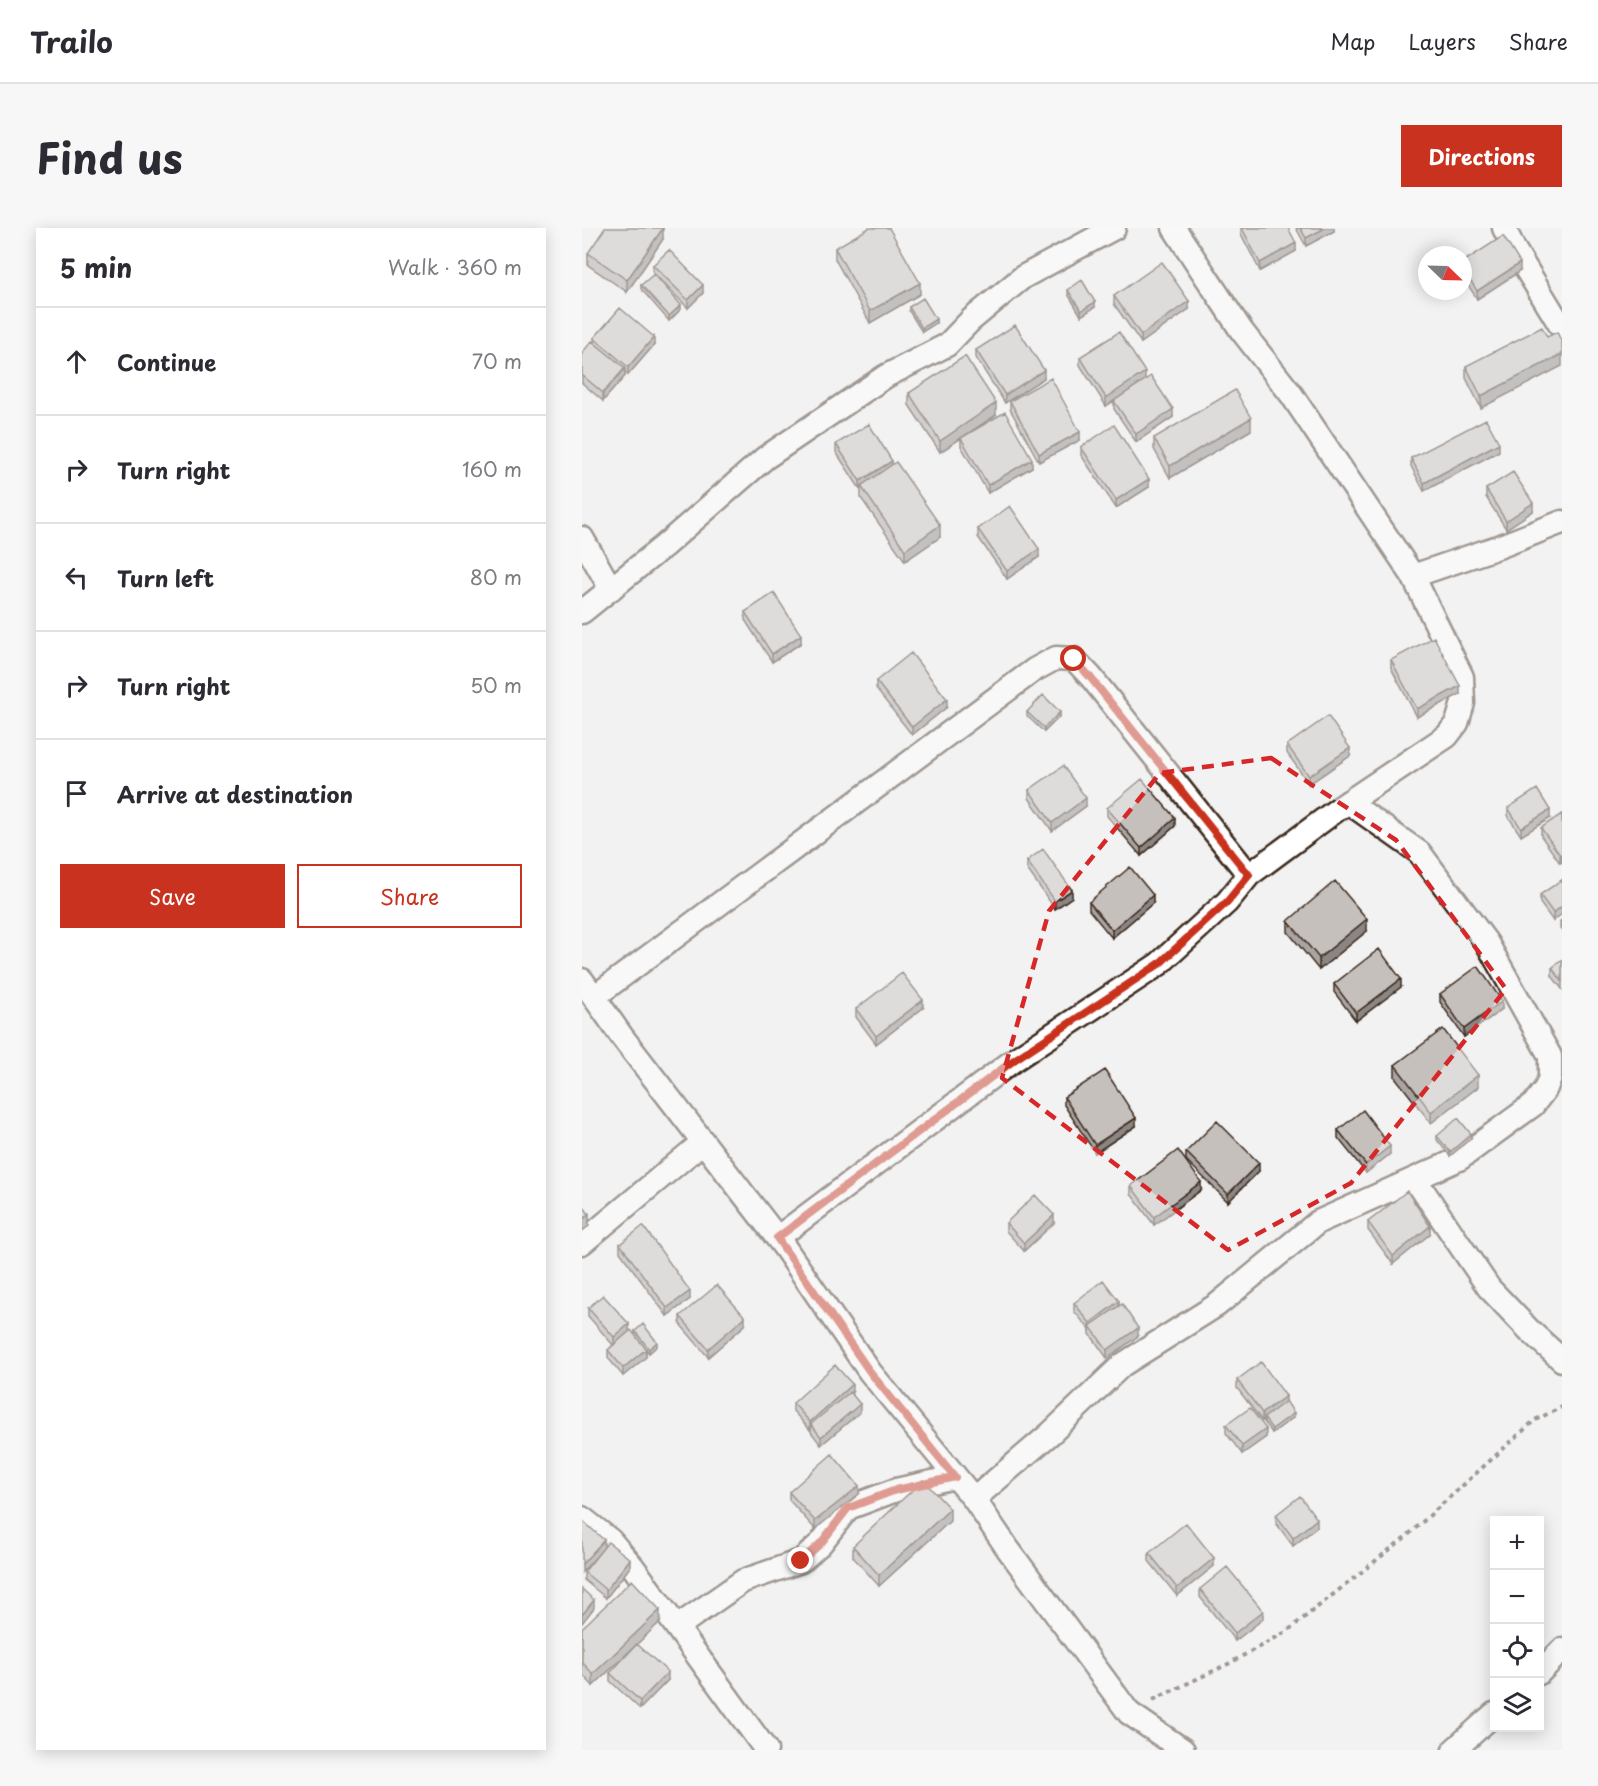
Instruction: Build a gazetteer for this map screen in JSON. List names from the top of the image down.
{
  "north": "bottom right",
  "page": {
    "header": "Trailo",
    "nav": ["Map", "Layers", "Share"],
    "title": "Find us",
    "buttons": [
      "Directions",
      ["Save", "Share"]
    ],
    "heading": ["5 min", "Walk · 360 m"],
    "list": [
      ["Continue", "70 m"],
      ["Turn right", "160 m"],
      ["Turn left", "80 m"],
      ["Turn right", "50 m"],
      "Arrive at destination"
    ],
    "map_buttons": ["+", "−"]
  }
}
